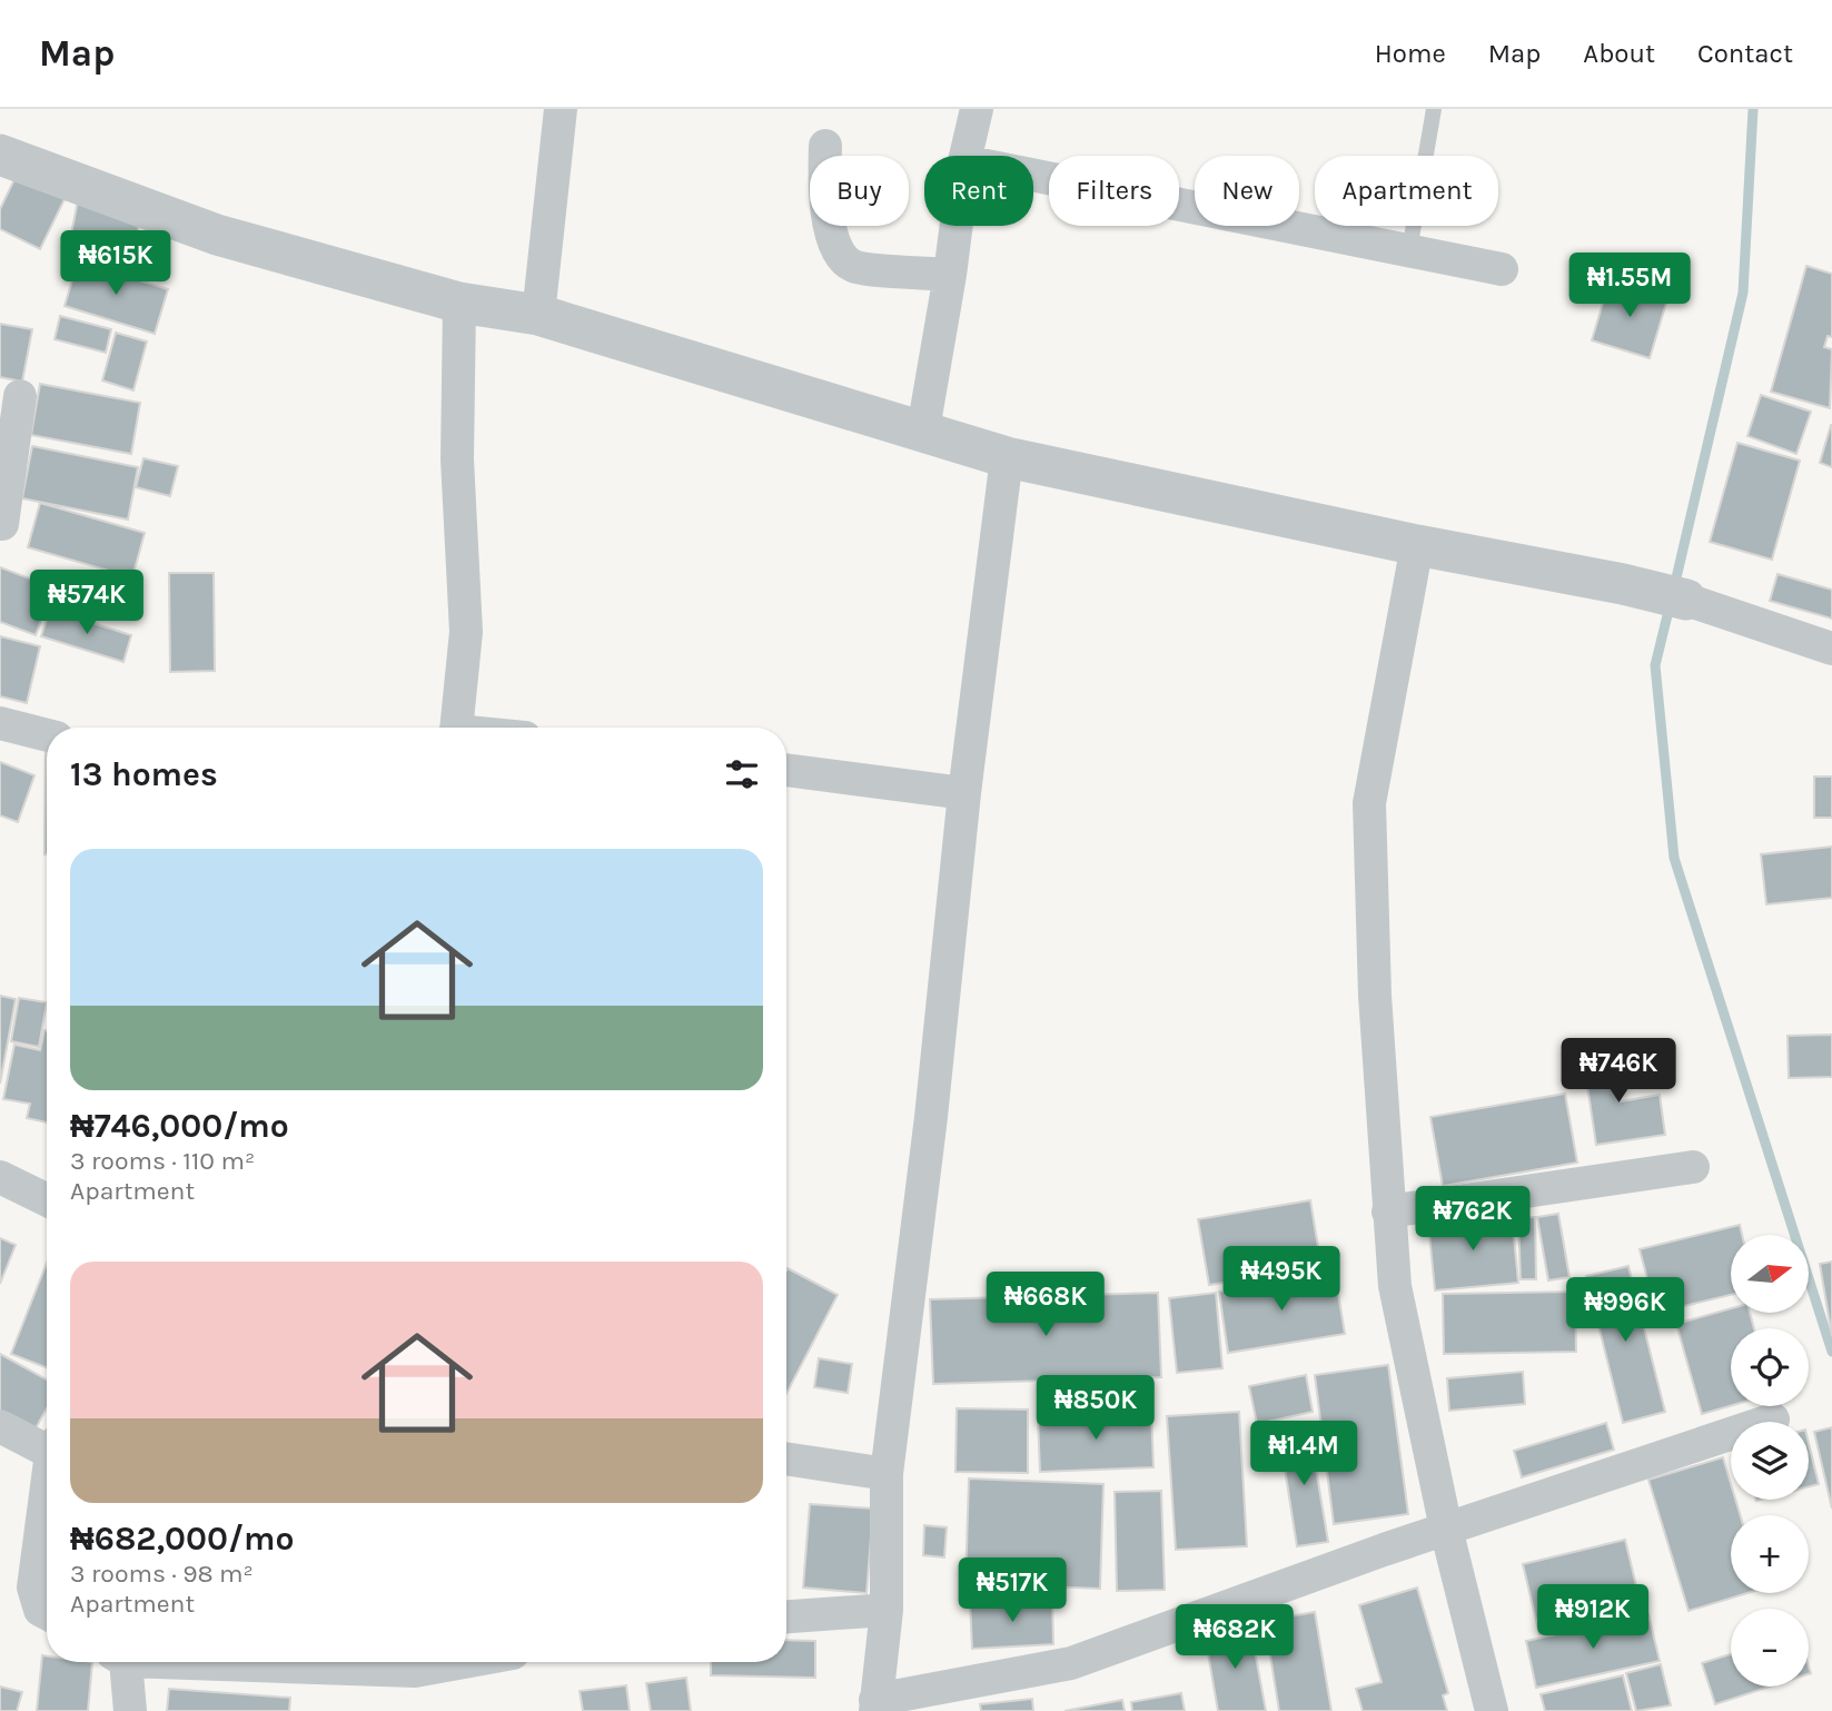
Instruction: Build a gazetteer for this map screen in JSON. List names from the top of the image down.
{
  "north": "right",
  "page": {
    "header": "Map",
    "nav": [
      "Home",
      "Map",
      "About",
      "Contact"
    ],
    "chip": [
      "Buy",
      "Rent",
      "Filters",
      "New",
      "Apartment"
    ],
    "price": [
      "₦615K",
      "₦1.55M",
      "₦574K",
      "₦746K",
      "₦762K",
      "₦495K",
      "₦668K",
      "₦996K",
      "₦850K",
      "₦1.4M",
      "₦517K",
      "₦912K",
      "₦682K"
    ],
    "heading": "13 homes",
    "list": [
      {
        "name": "₦746,000/mo",
        "note": "3 rooms · 110 m² · Apartment"
      },
      {
        "name": "₦682,000/mo",
        "note": "3 rooms · 98 m² · Apartment"
      }
    ],
    "map_buttons": ["+", "−"]
  }
}
